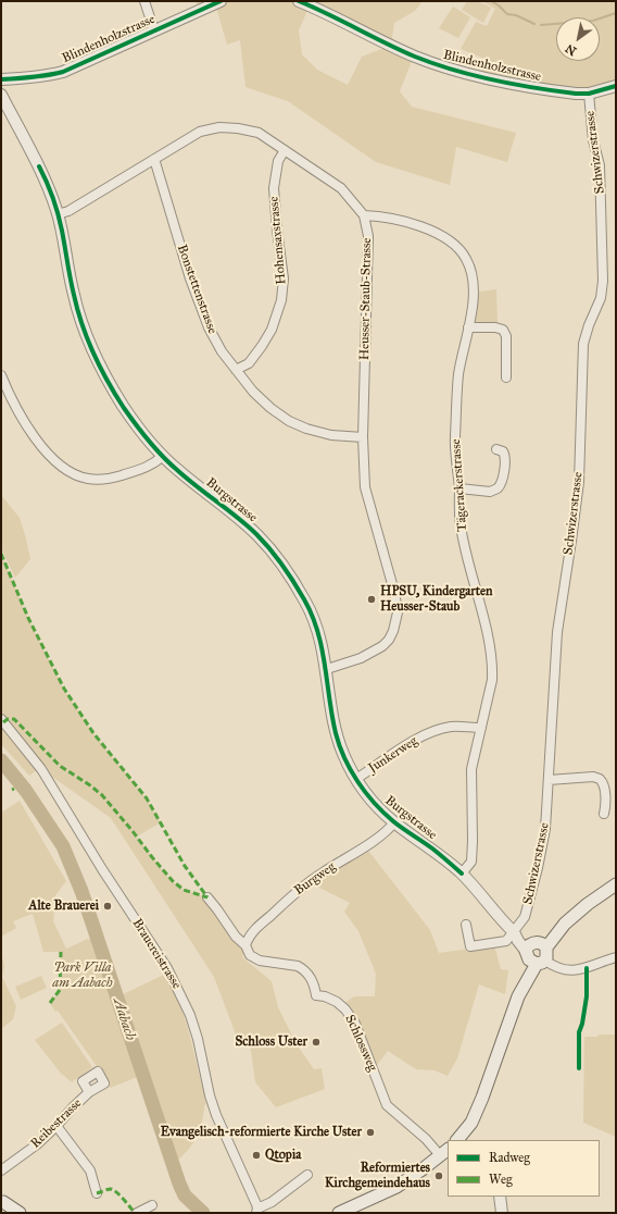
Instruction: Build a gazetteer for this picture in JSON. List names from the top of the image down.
{
  "streets": {
    "street": [
      "Blindenholzstrasse",
      "Schwizerstrasse",
      "Hohensaxstrasse",
      "Bonstettenstrasse",
      "Heusser-Staub-Strasse",
      "Tägerackerstrasse",
      "Burgstrasse",
      "Junkerweg",
      "Burgweg",
      "Brauereistrasse",
      "Schlossweg",
      "Reibestrasse"
    ]
  },
  "crossings": [
    ["Blindenholzstrasse", "Schwizerstrasse"],
    ["Schwizerstrasse", "Burgstrasse"],
    ["Hohensaxstrasse", "Bonstettenstrasse"],
    ["Hohensaxstrasse", "Heusser-Staub-Strasse"],
    ["Bonstettenstrasse", "Heusser-Staub-Strasse"],
    ["Heusser-Staub-Strasse", "Tägerackerstrasse"],
    ["Heusser-Staub-Strasse", "Burgstrasse"],
    ["Tägerackerstrasse", "Burgstrasse"],
    ["Tägerackerstrasse", "Junkerweg"],
    ["Burgstrasse", "Junkerweg"],
    ["Burgstrasse", "Burgweg"],
    ["Burgweg", "Schlossweg"]
  ],
  "water": ["Aabach"],
  "parks": ["Park Villa am Aabach"],
  "places": [
    "HPSU, Kindergarten Heusser-Staub",
    "Alte Brauerei",
    "Schloss Uster",
    "Evangelisch-reformierte Kirche Uster",
    "Qtopia",
    "Reformiertes Kirchgemeindehaus"
  ],
  "legend": ["Radweg", "Weg"],
  "north": "bottom left"
}
